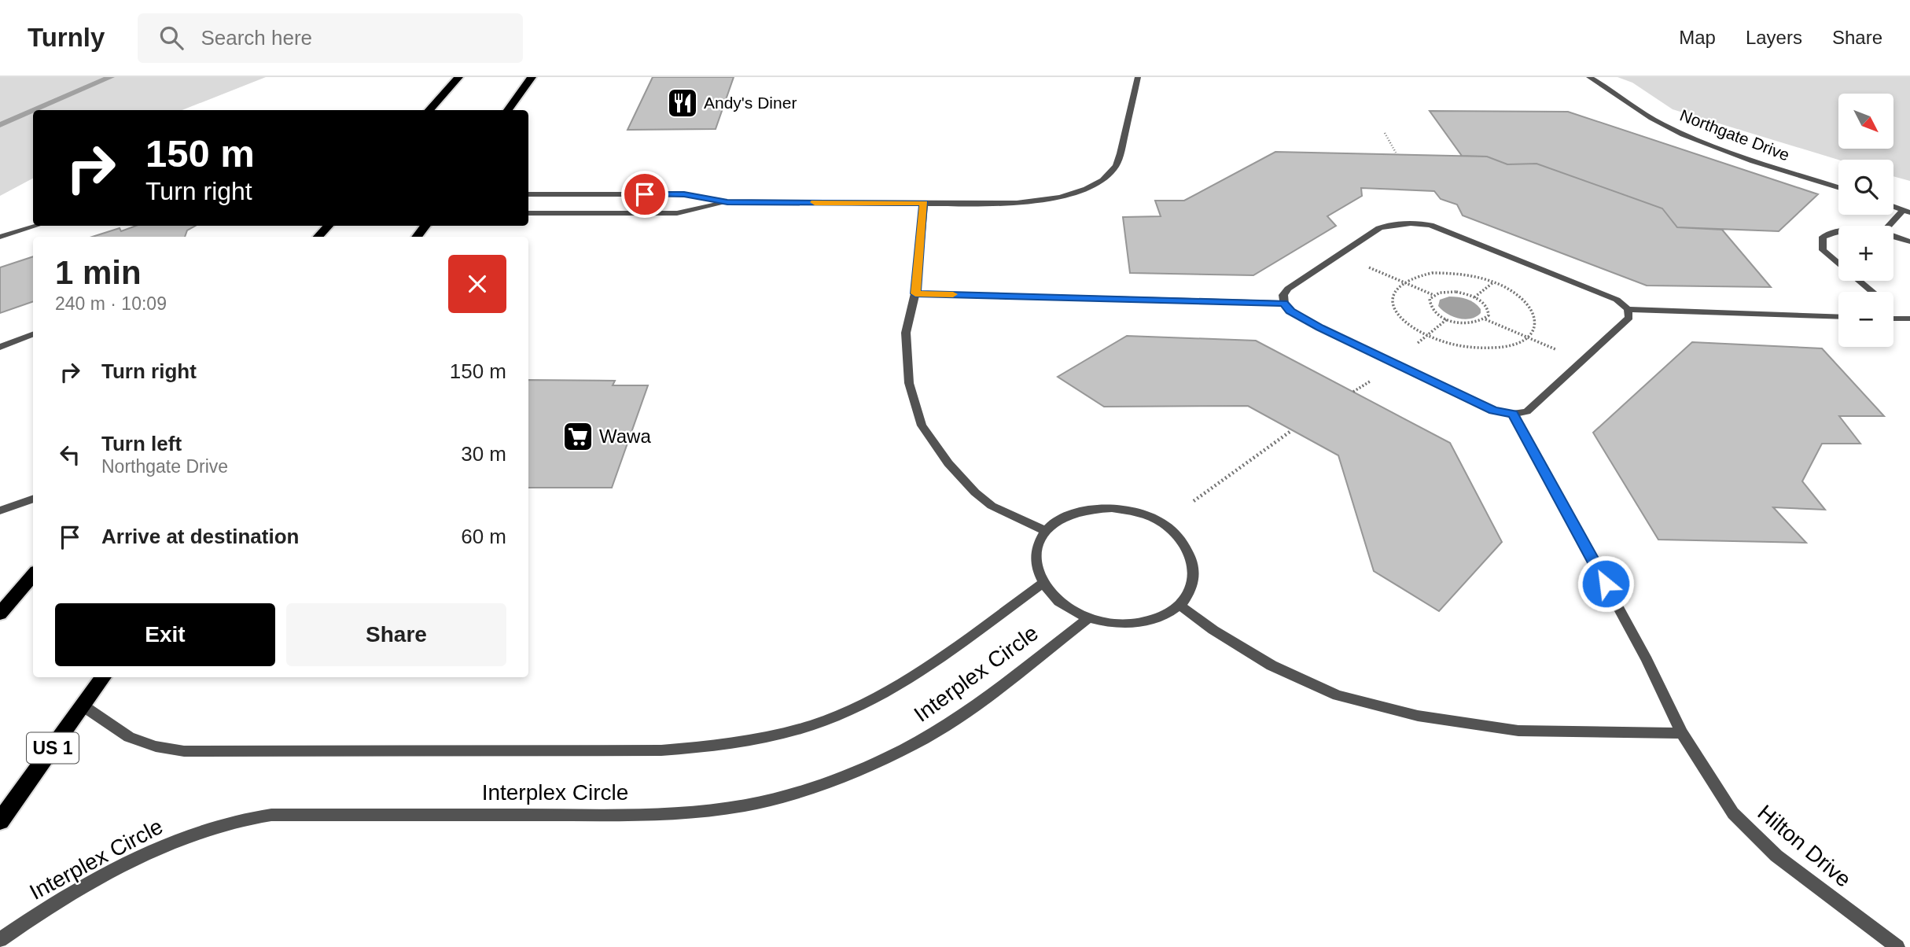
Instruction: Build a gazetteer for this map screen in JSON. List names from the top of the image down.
{
  "streets": {
    "highway": ["US 1"],
    "lane": ["Northgate Drive", "Interplex Circle", "Hilton Drive"]
  },
  "crossings": [
    ["Interplex Circle", "US 1"]
  ],
  "places": {
    "restaurant": ["Andy's Diner"],
    "supermarket": ["Wawa"]
  },
  "north": "bottom right",
  "page": {
    "header": "Turnly",
    "search": "Search here",
    "nav": ["Map", "Layers", "Share"],
    "map_buttons": ["+", "−"],
    "turn": ["150 m", "Turn right"],
    "heading": ["1 min", "240 m · 10:09"],
    "list": [
      {
        "name": "Turn right",
        "value": "150 m"
      },
      {
        "name": "Turn left",
        "note": "Northgate Drive",
        "value": "30 m"
      },
      {
        "name": "Arrive at destination",
        "value": "60 m"
      }
    ],
    "buttons": ["Exit", "Share"]
  }
}
